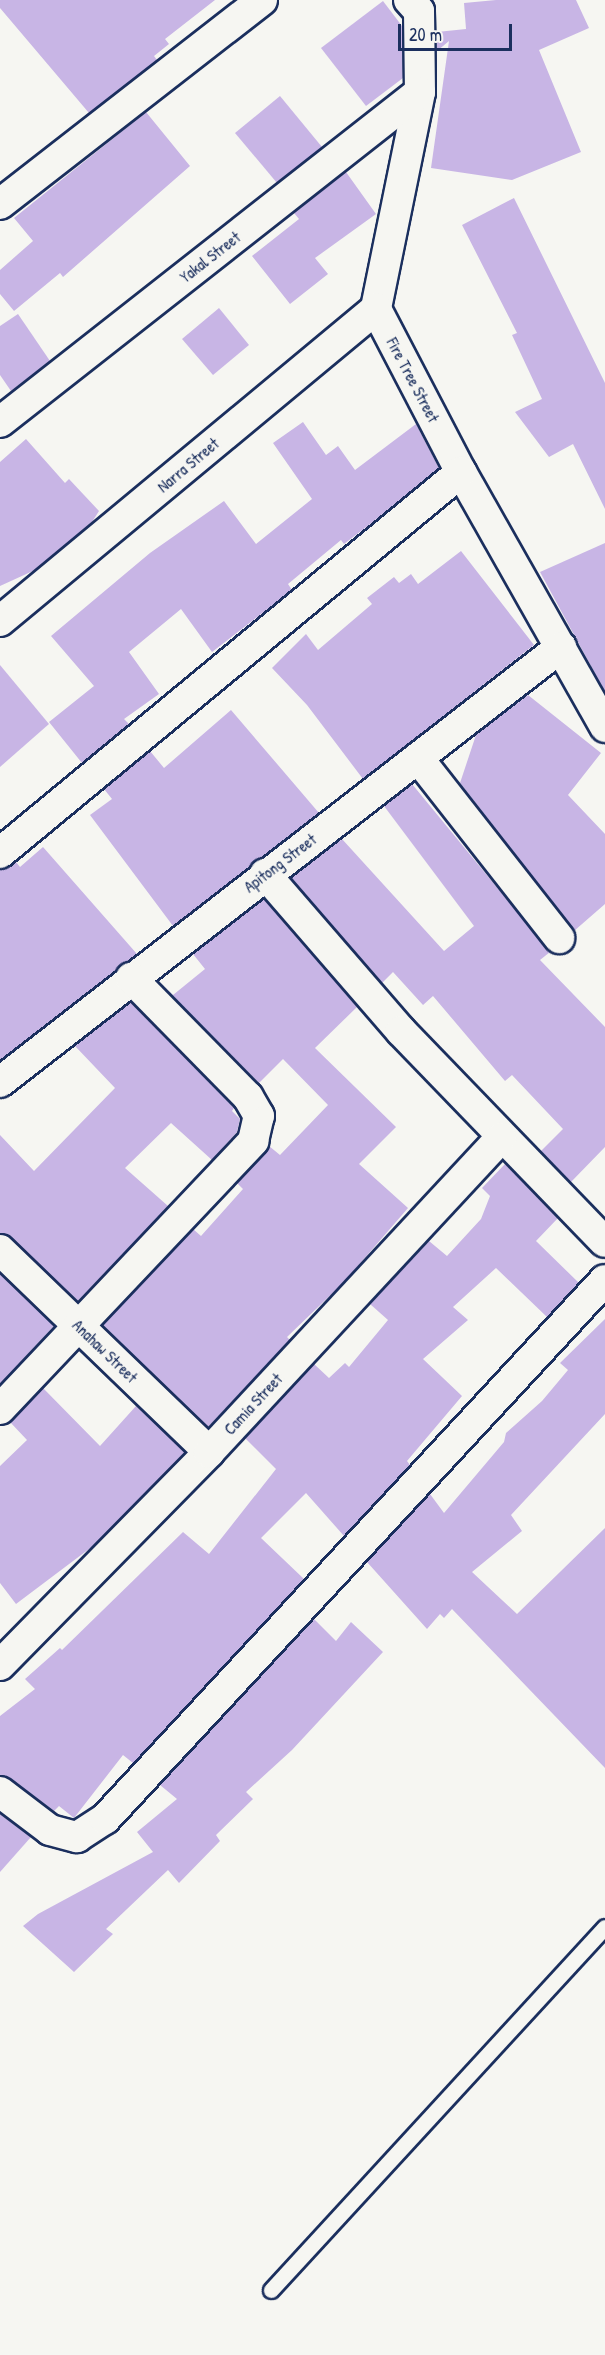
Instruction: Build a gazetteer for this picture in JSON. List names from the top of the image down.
{
  "streets": {
    "street": [
      "Yakal Street",
      "Fire Tree Street",
      "Narra Street",
      "Apitong Street",
      "Anahaw Street",
      "Camia Street"
    ]
  },
  "crossings": [
    ["Fire Tree Street", "Narra Street"],
    ["Fire Tree Street", "Apitong Street"],
    ["Anahaw Street", "Camia Street"]
  ],
  "scale_bar": "20 m"
}
